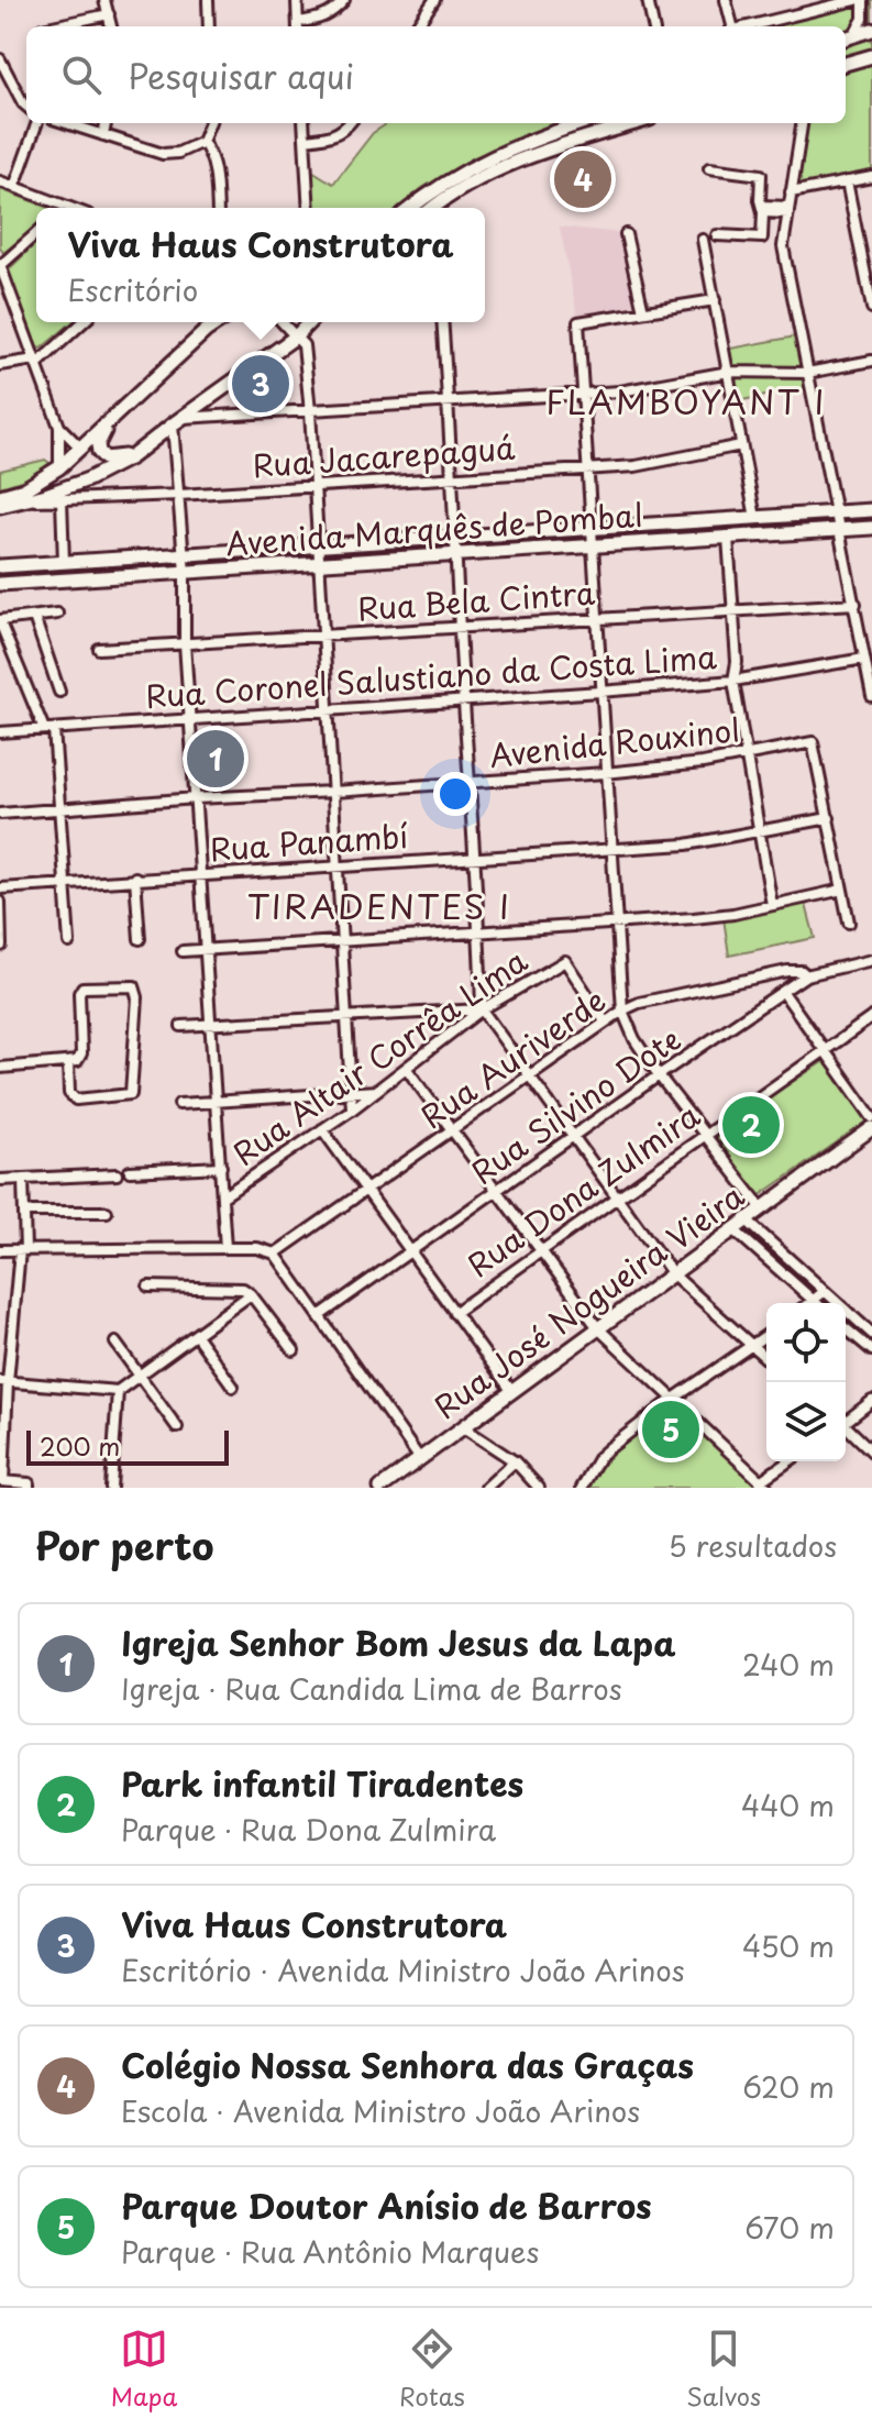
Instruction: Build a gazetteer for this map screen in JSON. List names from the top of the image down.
{
  "streets": {
    "main road": ["Avenida Marquês de Pombal", "Rua José Nogueira Vieira"],
    "street": [
      "Rua Jacarepaguá",
      "Rua Bela Cintra",
      "Rua Coronel Salustiano da Costa Lima",
      "Avenida Rouxinol",
      "Rua Panambí",
      "Rua Altair Corrêa Lima",
      "Rua Auriverde",
      "Rua Silvino Dote",
      "Rua Dona Zulmira"
    ]
  },
  "crossings": [
    ["Avenida Rouxinol", "Rua Panambí"],
    ["Rua Altair Corrêa Lima", "Rua Auriverde"],
    ["Rua Auriverde", "Rua Silvino Dote"]
  ],
  "districts": ["FLAMBOYANT I", "TIRADENTES I"],
  "scale_bar": "200 m",
  "page": {
    "search": "Pesquisar aqui",
    "pins": [
      "4",
      "3",
      "1",
      "2",
      "5"
    ],
    "popup": ["Viva Haus Construtora", "Escritório"],
    "scale": "200 m",
    "heading": ["Por perto", "5 resultados"],
    "list": [
      {
        "mark": "1",
        "name": "Igreja Senhor Bom Jesus da Lapa",
        "note": "Igreja · Rua Candida Lima de Barros",
        "value": "240 m"
      },
      {
        "mark": "2",
        "name": "Park infantil Tiradentes",
        "note": "Parque · Rua Dona Zulmira",
        "value": "440 m"
      },
      {
        "mark": "3",
        "name": "Viva Haus Construtora",
        "note": "Escritório · Avenida Ministro João Arinos",
        "value": "450 m"
      },
      {
        "mark": "4",
        "name": "Colégio Nossa Senhora das Graças",
        "note": "Escola · Avenida Ministro João Arinos",
        "value": "620 m"
      },
      {
        "mark": "5",
        "name": "Parque Doutor Anísio de Barros",
        "note": "Parque · Rua Antônio Marques",
        "value": "670 m"
      }
    ],
    "nav": ["Mapa", "Rotas", "Salvos"]
  }
}
